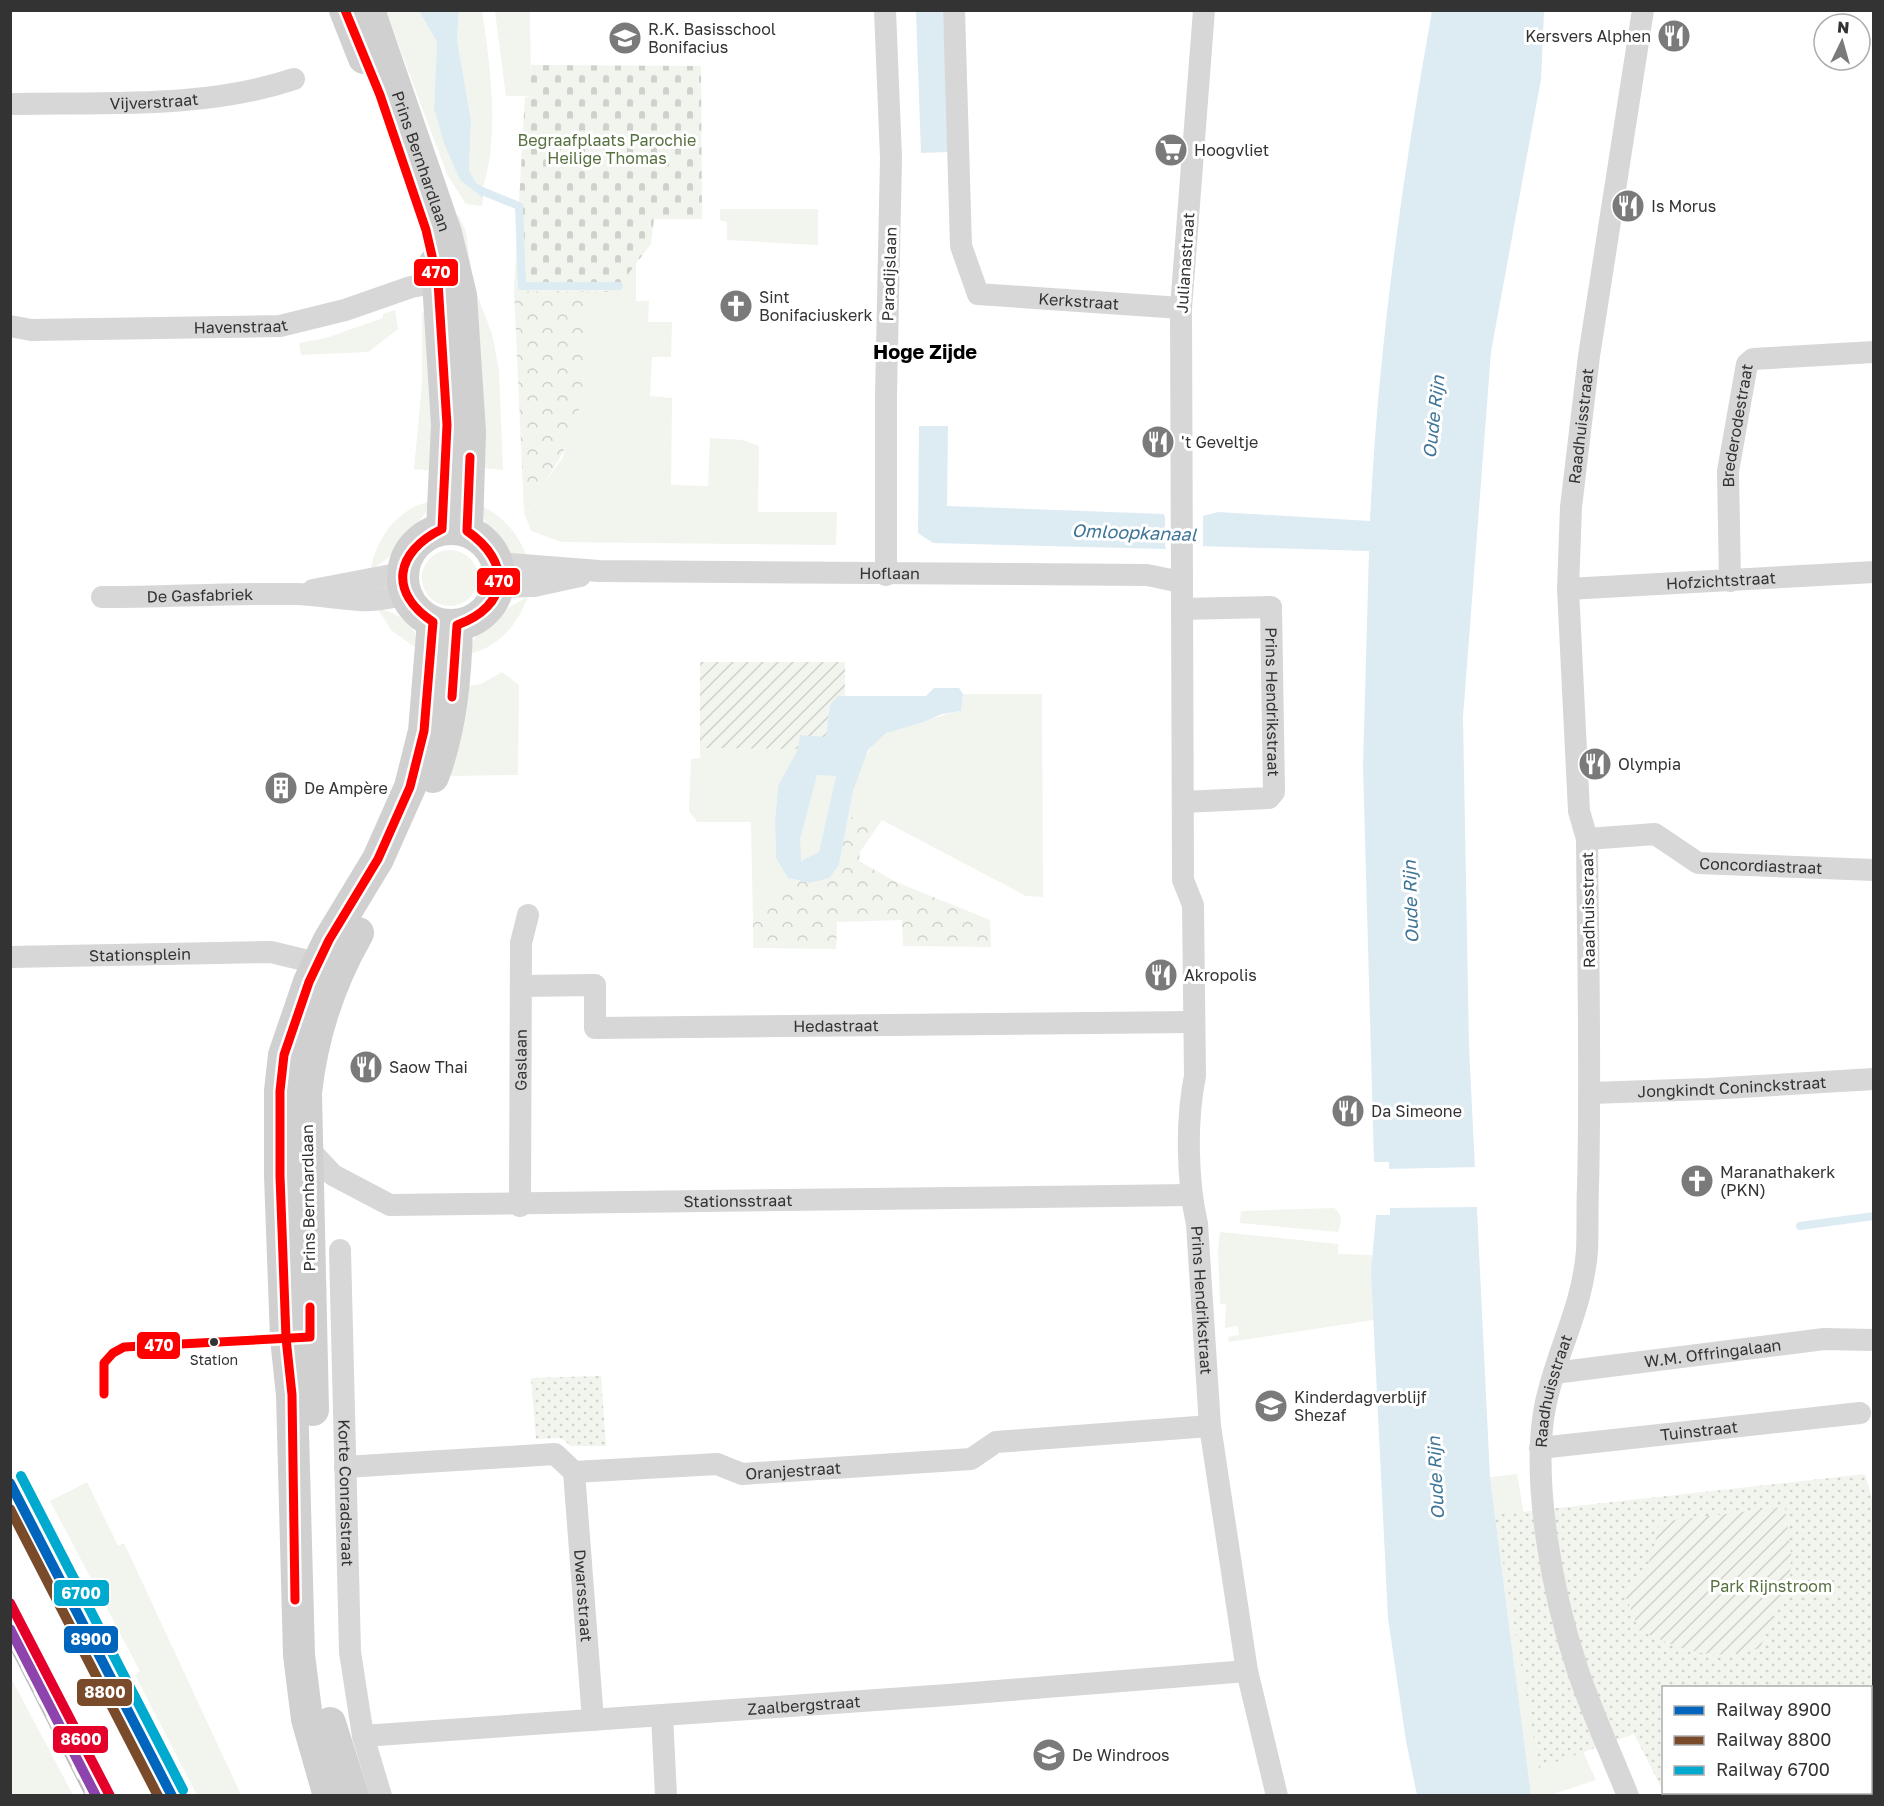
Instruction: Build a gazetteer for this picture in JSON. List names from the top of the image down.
{
  "streets": {
    "main road": ["Prins Bernhardlaan"],
    "street": [
      "Vijverstraat",
      "Julianastraat",
      "Paradijslaan",
      "Kerkstraat",
      "Havenstraat",
      "Raadhuisstraat",
      "Brederodestraat",
      "Hoflaan",
      "Hofzichtstraat",
      "De Gasfabriek",
      "Prins Hendrikstraat",
      "Concordiastraat",
      "Stationsplein",
      "Hedastraat",
      "Gaslaan",
      "Jongkindt Coninckstraat",
      "Stationsstraat",
      "W.M. Offringalaan",
      "Tuinstraat",
      "Oranjestraat",
      "Korte Conradstraat",
      "Dwarsstraat",
      "Zaalbergstraat"
    ]
  },
  "crossings": [
    ["Prins Bernhardlaan", "Havenstraat"],
    ["Prins Bernhardlaan", "Hoflaan"],
    ["Prins Bernhardlaan", "De Gasfabriek"],
    ["Prins Bernhardlaan", "Stationsplein"],
    ["Prins Bernhardlaan", "Stationsstraat"],
    ["Julianastraat", "Kerkstraat"],
    ["Julianastraat", "Prins Hendrikstraat"],
    ["Paradijslaan", "Hoflaan"],
    ["Raadhuisstraat", "Hofzichtstraat"],
    ["Raadhuisstraat", "Concordiastraat"],
    ["Raadhuisstraat", "Jongkindt Coninckstraat"],
    ["Raadhuisstraat", "W.M. Offringalaan"],
    ["Raadhuisstraat", "Tuinstraat"],
    ["Brederodestraat", "Hofzichtstraat"],
    ["Hoflaan", "De Gasfabriek"],
    ["Hoflaan", "Prins Hendrikstraat"],
    ["Prins Hendrikstraat", "Hedastraat"],
    ["Prins Hendrikstraat", "Stationsstraat"],
    ["Prins Hendrikstraat", "Oranjestraat"],
    ["Prins Hendrikstraat", "Zaalbergstraat"],
    ["Hedastraat", "Gaslaan"],
    ["Gaslaan", "Stationsstraat"],
    ["Oranjestraat", "Dwarsstraat"],
    ["Korte Conradstraat", "Zaalbergstraat"],
    ["Dwarsstraat", "Zaalbergstraat"]
  ],
  "districts": ["Hoge Zijde"],
  "water": ["Oude Rijn", "Omloopkanaal"],
  "parks": ["Begraafplaats Parochie Heilige Thomas", "Park Rijnstroom"],
  "places": {
    "restaurant": [
      "Kersvers Alphen",
      "Is Morus",
      "'t Geveltje",
      "Olympia",
      "Akropolis",
      "Saow Thai",
      "Da Simeone"
    ],
    "school or university": ["R.K. Basisschool Bonifacius", "Kinderdagverblijf Shezaf", "De Windroos"],
    "supermarket": ["Hoogvliet"],
    "church": ["Sint Bonifaciuskerk", "Maranathakerk (PKN)"],
    "building": ["De Ampère"],
    "other": ["Station"]
  },
  "lines": [
    "transit line 470",
    "rail line 6700",
    "rail line 8900",
    "rail line 8800",
    "transit line 8600"
  ],
  "legend": ["Railway 8900", "Railway 8800", "Railway 6700"],
  "north": "top"
}
